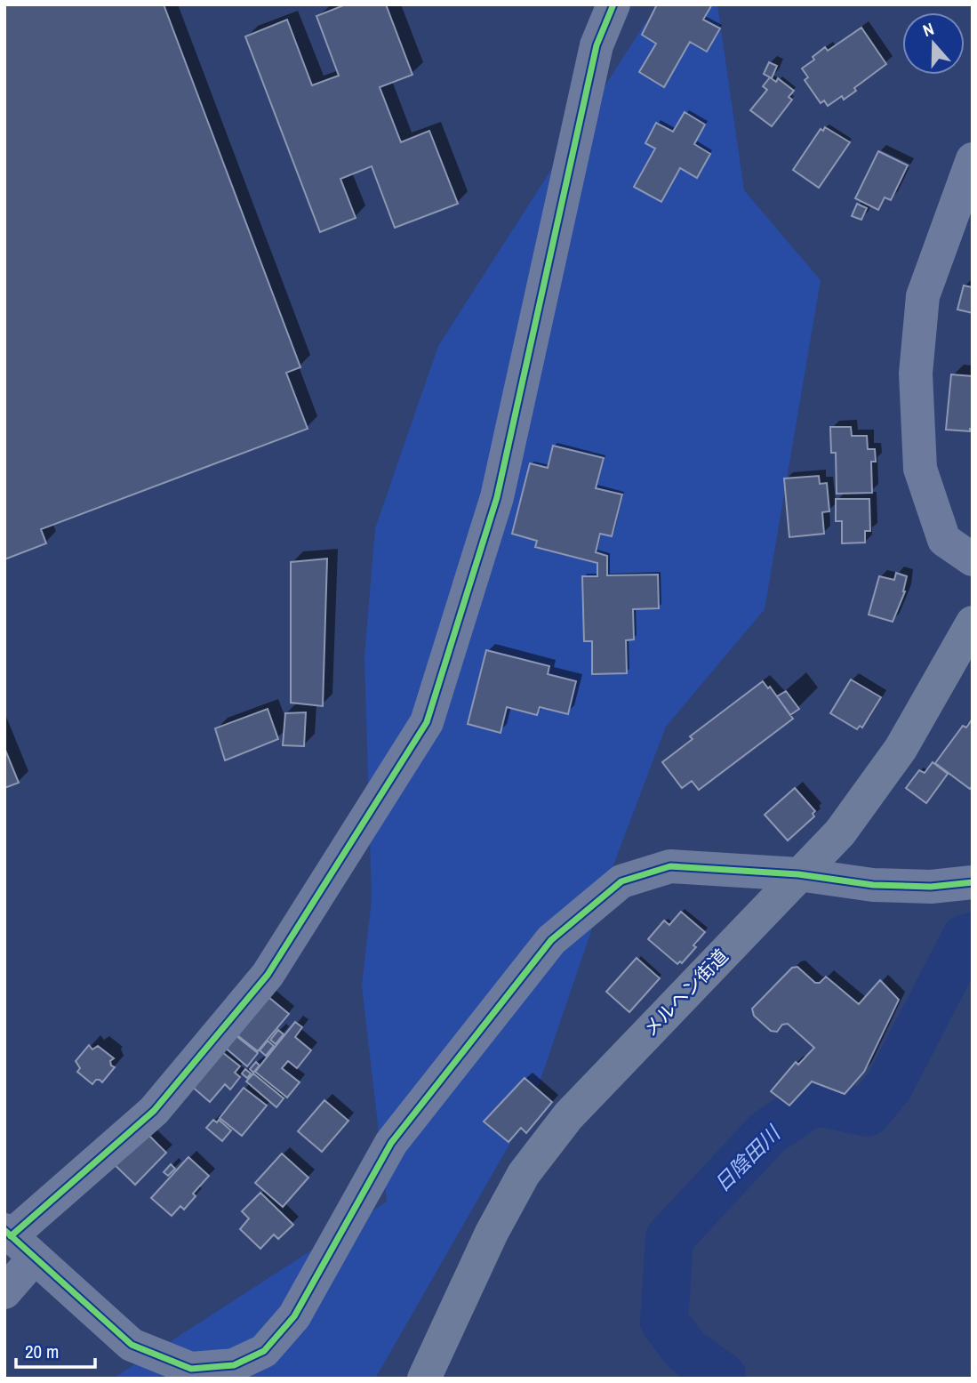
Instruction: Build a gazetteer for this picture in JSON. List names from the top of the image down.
{
  "streets": {
    "highway": ["メルヘン街道"]
  },
  "water": ["日陰田川"],
  "scale_bar": "20 m",
  "north": "top"
}
